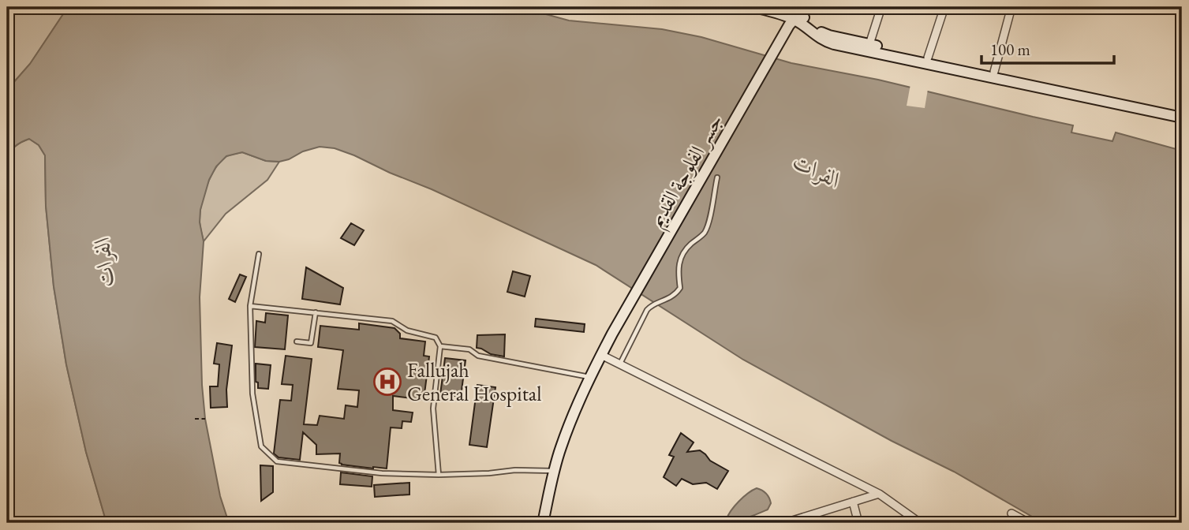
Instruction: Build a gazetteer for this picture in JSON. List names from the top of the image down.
{
  "streets": {
    "street": ["جسر الفلوجة القديم"]
  },
  "water": ["الفرات"],
  "places": {
    "hospital": ["Fallujah General Hospital"]
  },
  "scale_bar": "100 m"
}
